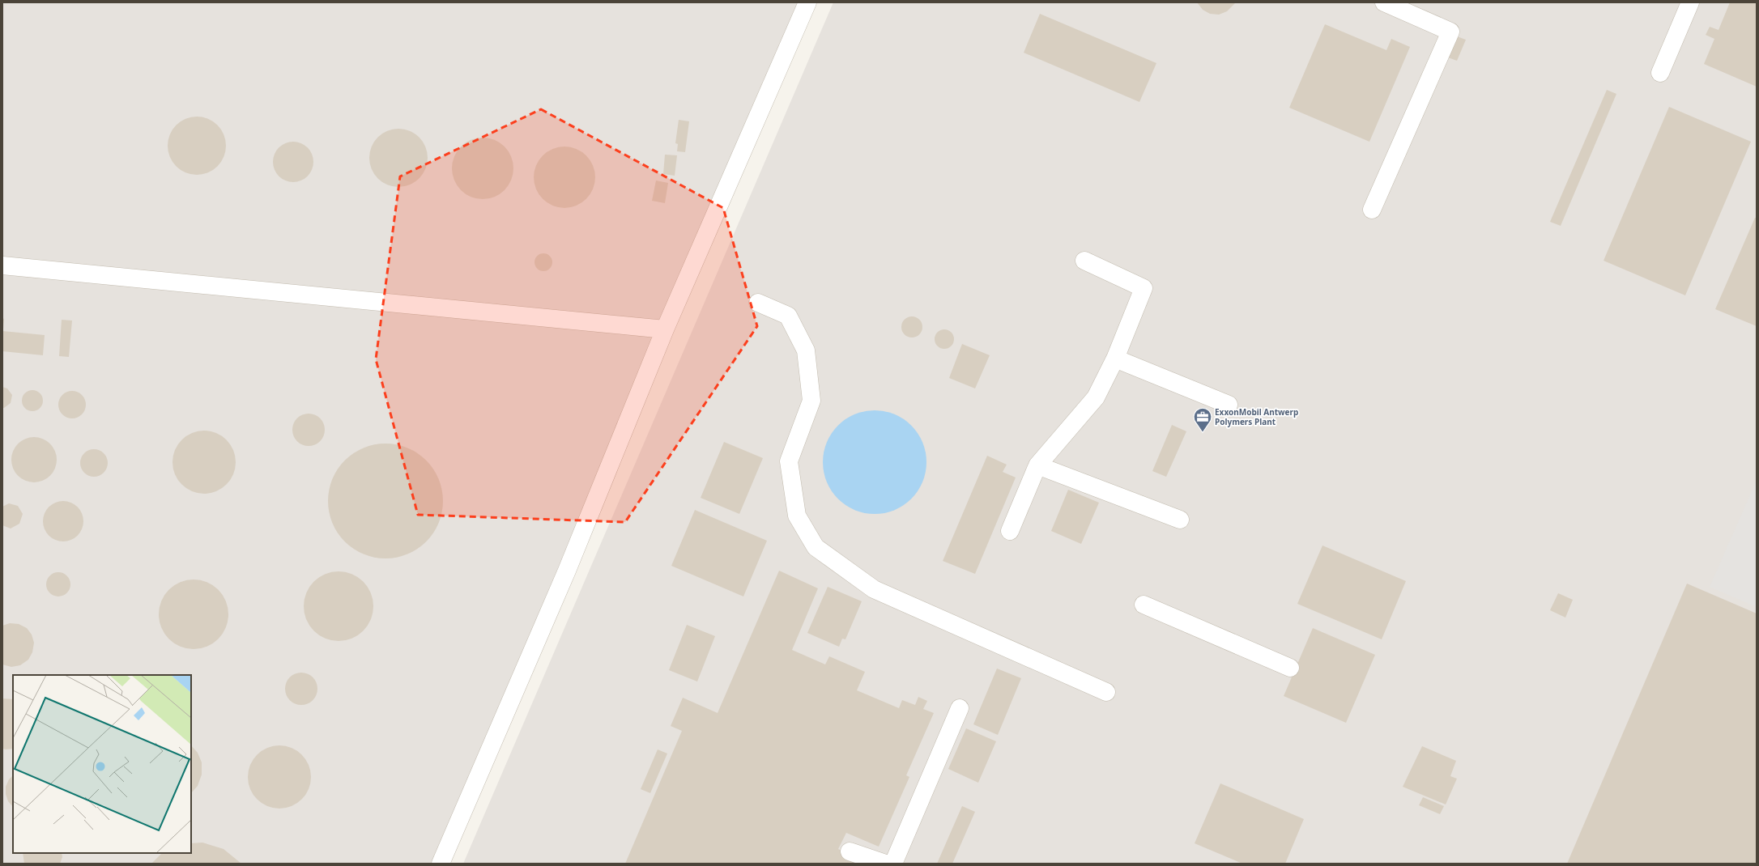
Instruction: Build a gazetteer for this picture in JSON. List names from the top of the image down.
{
  "places": {
    "office": ["ExxonMobil Antwerp Polymers Plant"]
  }
}
